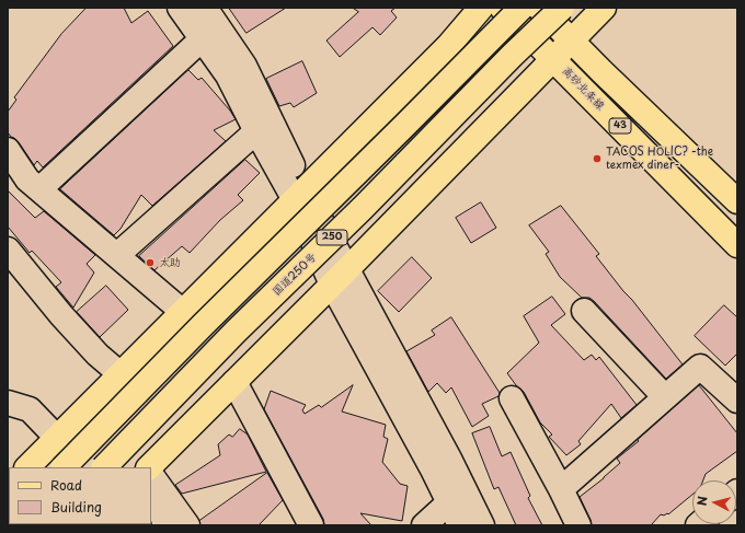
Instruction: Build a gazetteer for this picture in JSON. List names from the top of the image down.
{
  "streets": {
    "main road": [
      "高砂北条線",
      "43",
      "250",
      "国道250号"
    ]
  },
  "places": ["TACOS HOLIC? -the texmex diner-", "太助"],
  "legend": ["Road", "Building"],
  "north": "left"
}
